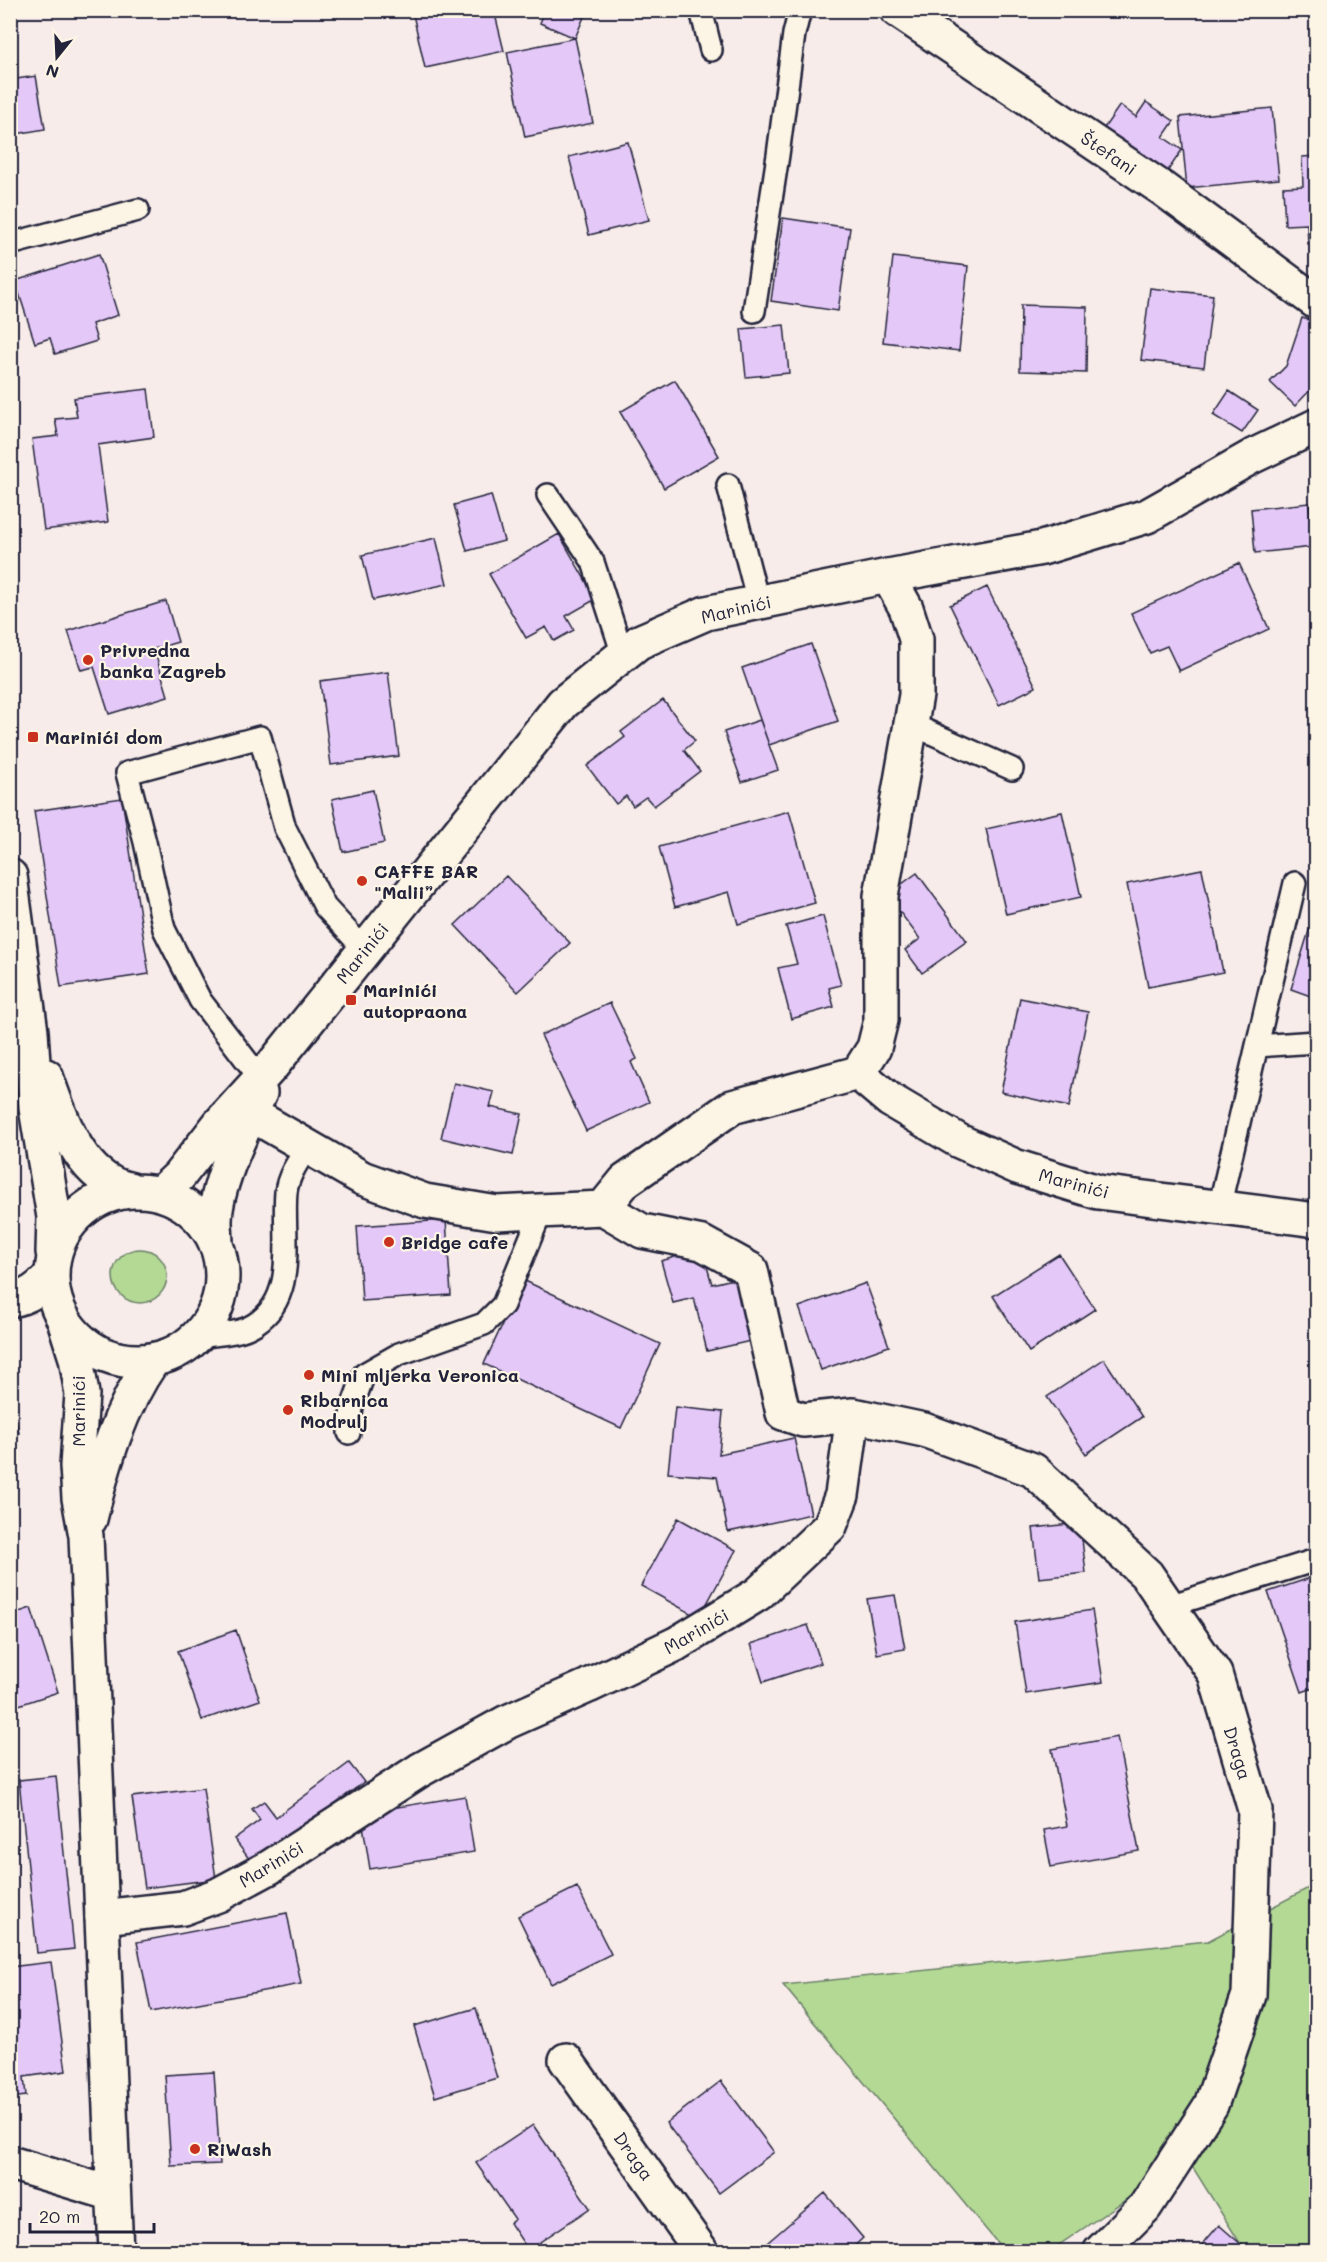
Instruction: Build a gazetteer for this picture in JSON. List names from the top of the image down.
{
  "streets": {
    "street": ["Štefani", "Marinići", "Draga"]
  },
  "crossings": [
    ["Marinići", "Draga"]
  ],
  "places": {
    "other": [
      "Privredna banka Zagreb",
      "CAFFE BAR \"Malii”",
      "Bridge cafe",
      "Mini mljerka Veronica",
      "Ribarnica Modrulj",
      "RiWash"
    ],
    "transit": ["Marinići dom", "Marinići autopraona"]
  },
  "scale_bar": "20 m",
  "north": "bottom"
}
